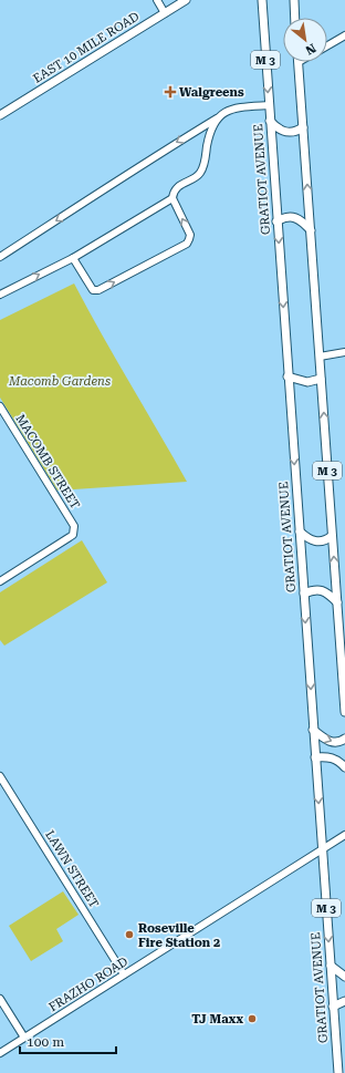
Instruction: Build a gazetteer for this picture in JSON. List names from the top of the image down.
{
  "streets": {
    "main road": ["EAST 10 MILE ROAD", "M 3", "GRATIOT AVENUE"],
    "street": ["MACOMB STREET", "LAWN STREET", "FRAZHO ROAD"]
  },
  "crossings": [
    ["GRATIOT AVENUE", "FRAZHO ROAD"],
    ["LAWN STREET", "FRAZHO ROAD"]
  ],
  "parks": ["Macomb Gardens"],
  "places": {
    "health": ["Walgreens"],
    "other": ["Roseville Fire Station 2", "TJ Maxx"]
  },
  "scale_bar": "100 m",
  "north": "bottom right"
}
